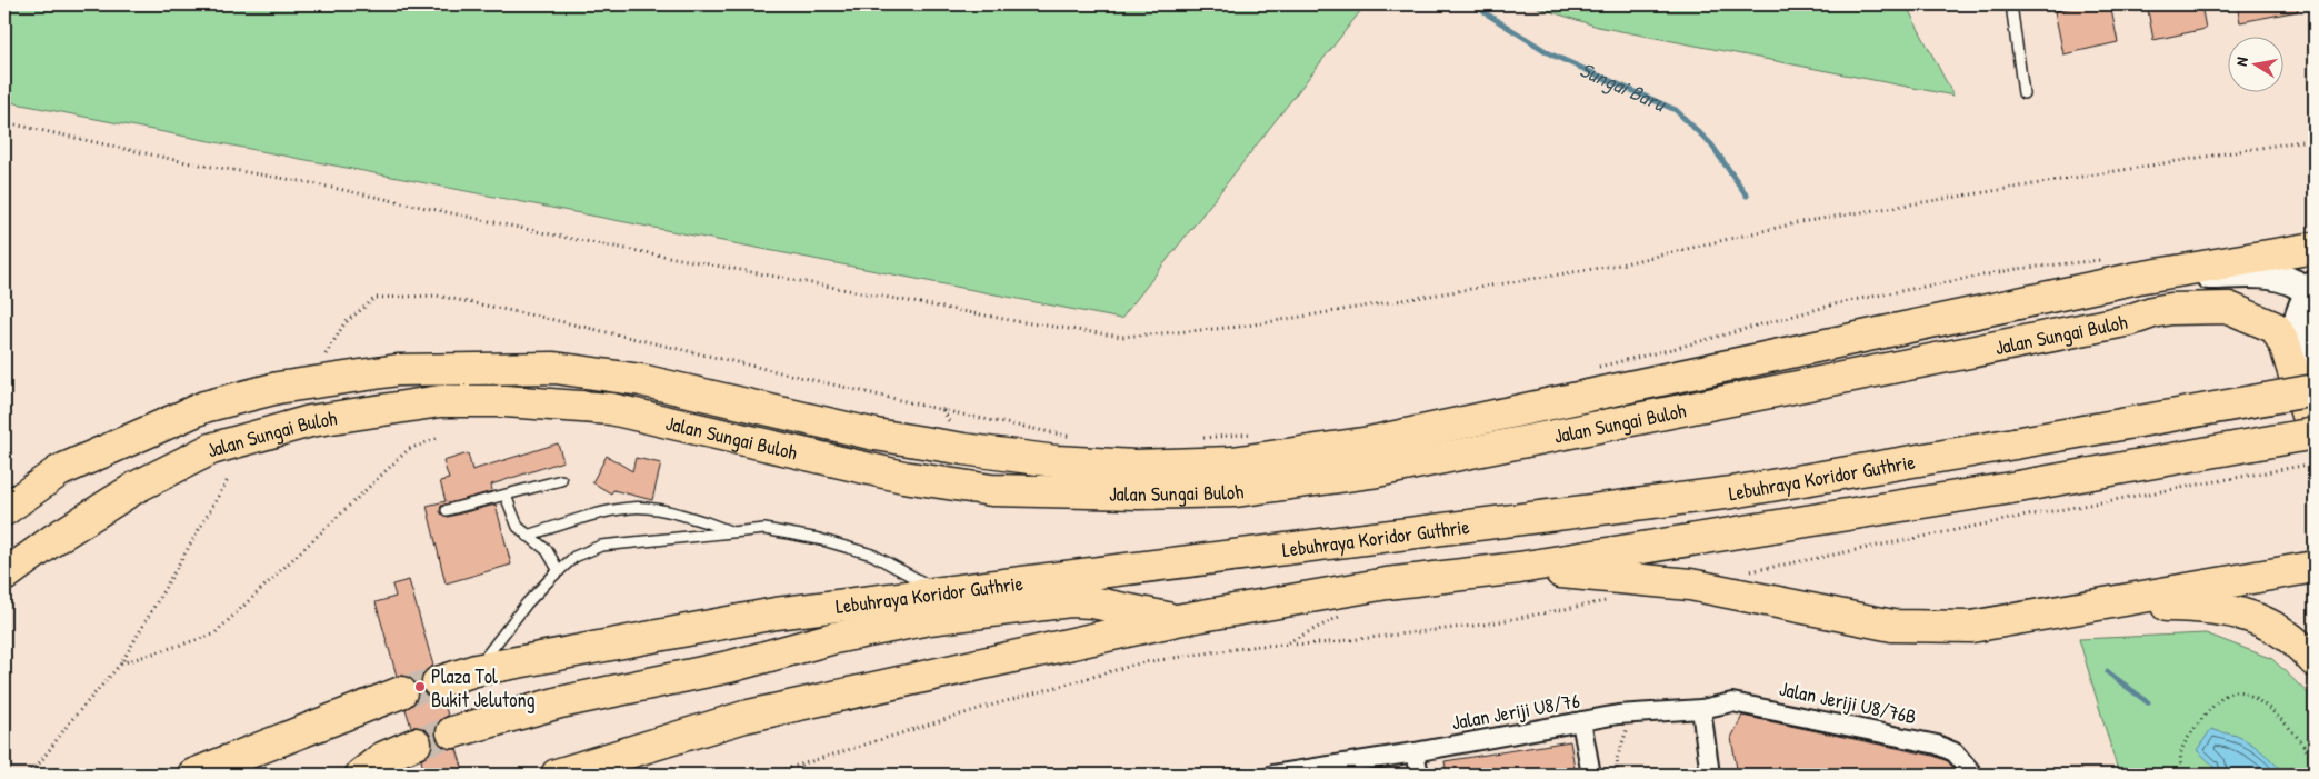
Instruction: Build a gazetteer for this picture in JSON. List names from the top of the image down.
{
  "streets": {
    "highway": ["Jalan Sungai Buloh", "Lebuhraya Koridor Guthrie"],
    "street": ["Jalan Jeriji U8/76B", "Jalan Jeriji U8/76"]
  },
  "crossings": [
    ["Jalan Sungai Buloh", "Lebuhraya Koridor Guthrie"],
    ["Jalan Jeriji U8/76B", "Jalan Jeriji U8/76"]
  ],
  "water": ["Sungai Baru"],
  "places": ["Plaza Tol Bukit Jelutong"],
  "north": "left"
}
